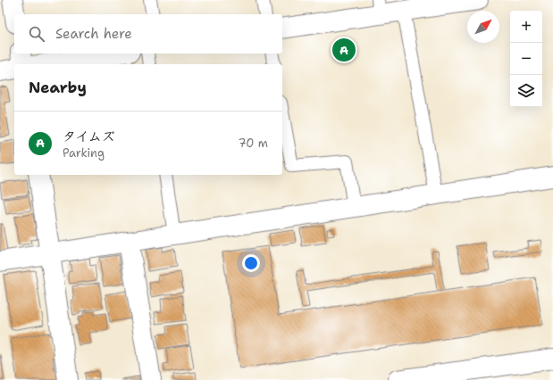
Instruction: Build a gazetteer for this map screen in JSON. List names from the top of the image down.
{
  "north": "top right",
  "page": {
    "map_buttons": ["+", "−"],
    "search": "Search here",
    "pins": "A",
    "heading": "Nearby",
    "list": [
      {
        "mark": "A",
        "name": "タイムズ",
        "note": "Parking",
        "value": "70 m"
      }
    ]
  }
}
